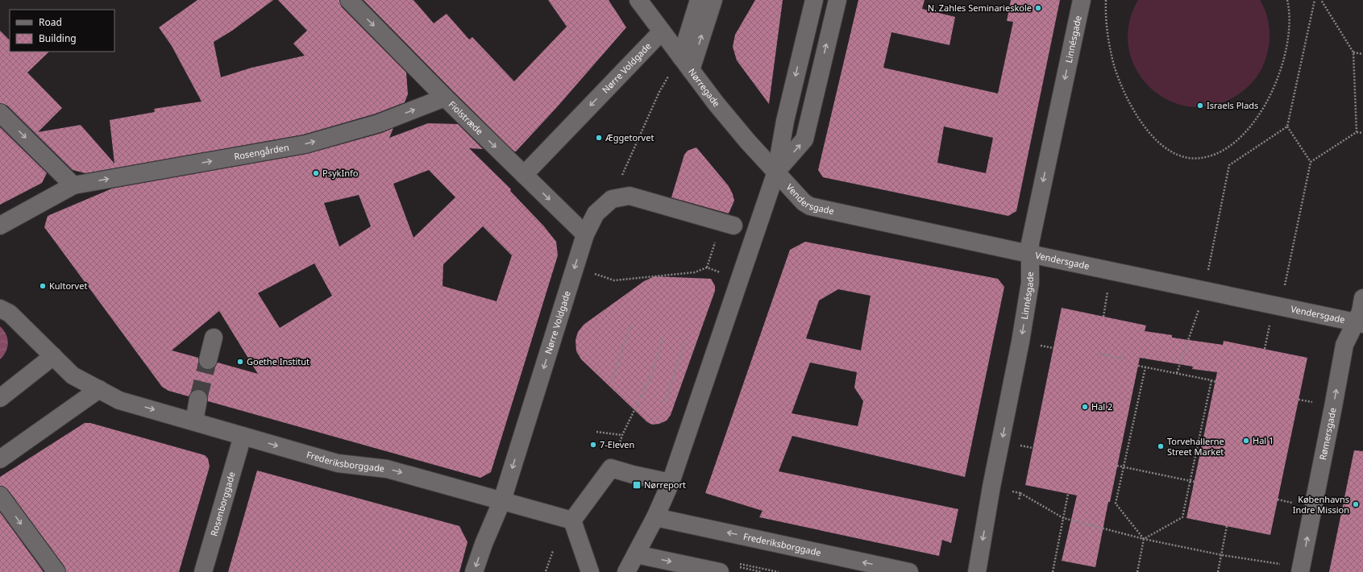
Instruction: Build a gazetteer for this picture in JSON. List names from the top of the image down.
{
  "streets": {
    "street": [
      "Linnésgade",
      "Nørre Voldgade",
      "Nørregade",
      "Fiolstræde",
      "Rosengården",
      "Vendersgade",
      "Rømersgade",
      "Frederiksborggade",
      "Rosenborggade"
    ]
  },
  "crossings": [
    ["Linnésgade", "Vendersgade"],
    ["Nørre Voldgade", "Nørregade"],
    ["Nørre Voldgade", "Fiolstræde"],
    ["Nørre Voldgade", "Frederiksborggade"],
    ["Nørregade", "Vendersgade"],
    ["Fiolstræde", "Rosengården"],
    ["Vendersgade", "Rømersgade"],
    ["Frederiksborggade", "Rosenborggade"]
  ],
  "one_way": [
    "Linnésgade",
    "Fiolstræde",
    "Rosengården",
    "Rømersgade"
  ],
  "places": {
    "other": [
      "N. Zahles Seminarieskole",
      "Israels Plads",
      "Æggetorvet",
      "PsykInfo",
      "Kultorvet",
      "Goethe Institut",
      "Hal 2",
      "Hal 1",
      "7-Eleven",
      "Torvehallerne Street Market",
      "Københavns Indre Mission"
    ],
    "transit": ["Nørreport"]
  },
  "legend": ["Road", "Building"]
}
